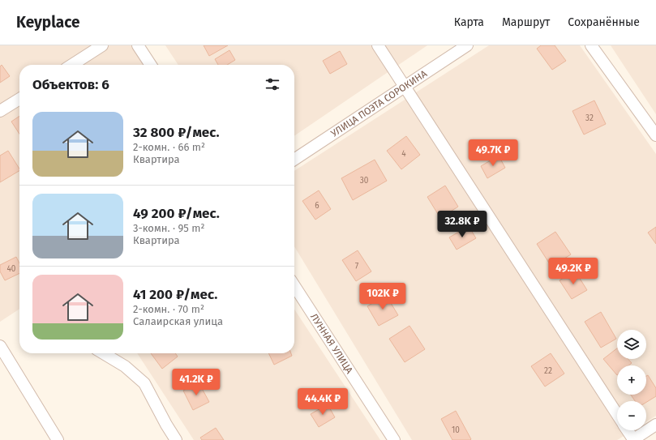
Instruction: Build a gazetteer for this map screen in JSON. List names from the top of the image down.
{
  "streets": {
    "street": ["УЛИЦА ПОЭТА СОРОКИНА", "ЛУННАЯ УЛИЦА"]
  },
  "house_numbers": [
    "32",
    "4",
    "30",
    "6",
    "7",
    "40",
    "22",
    "10"
  ],
  "page": {
    "header": "Keyplace",
    "nav": ["Карта", "Маршрут", "Сохранённые"],
    "heading": "Объектов: 6",
    "list": [
      {
        "name": "32 800 ₽/мес.",
        "note": "2-комн. · 66 m² · Квартира"
      },
      {
        "name": "49 200 ₽/мес.",
        "note": "3-комн. · 95 m² · Квартира"
      },
      {
        "name": "41 200 ₽/мес.",
        "note": "2-комн. · 70 m² · Салаирская улица"
      }
    ],
    "price": [
      "49.7K ₽",
      "32.8K ₽",
      "49.2K ₽",
      "102K ₽",
      "41.2K ₽",
      "44.4K ₽"
    ],
    "map_buttons": ["+", "−"]
  }
}
